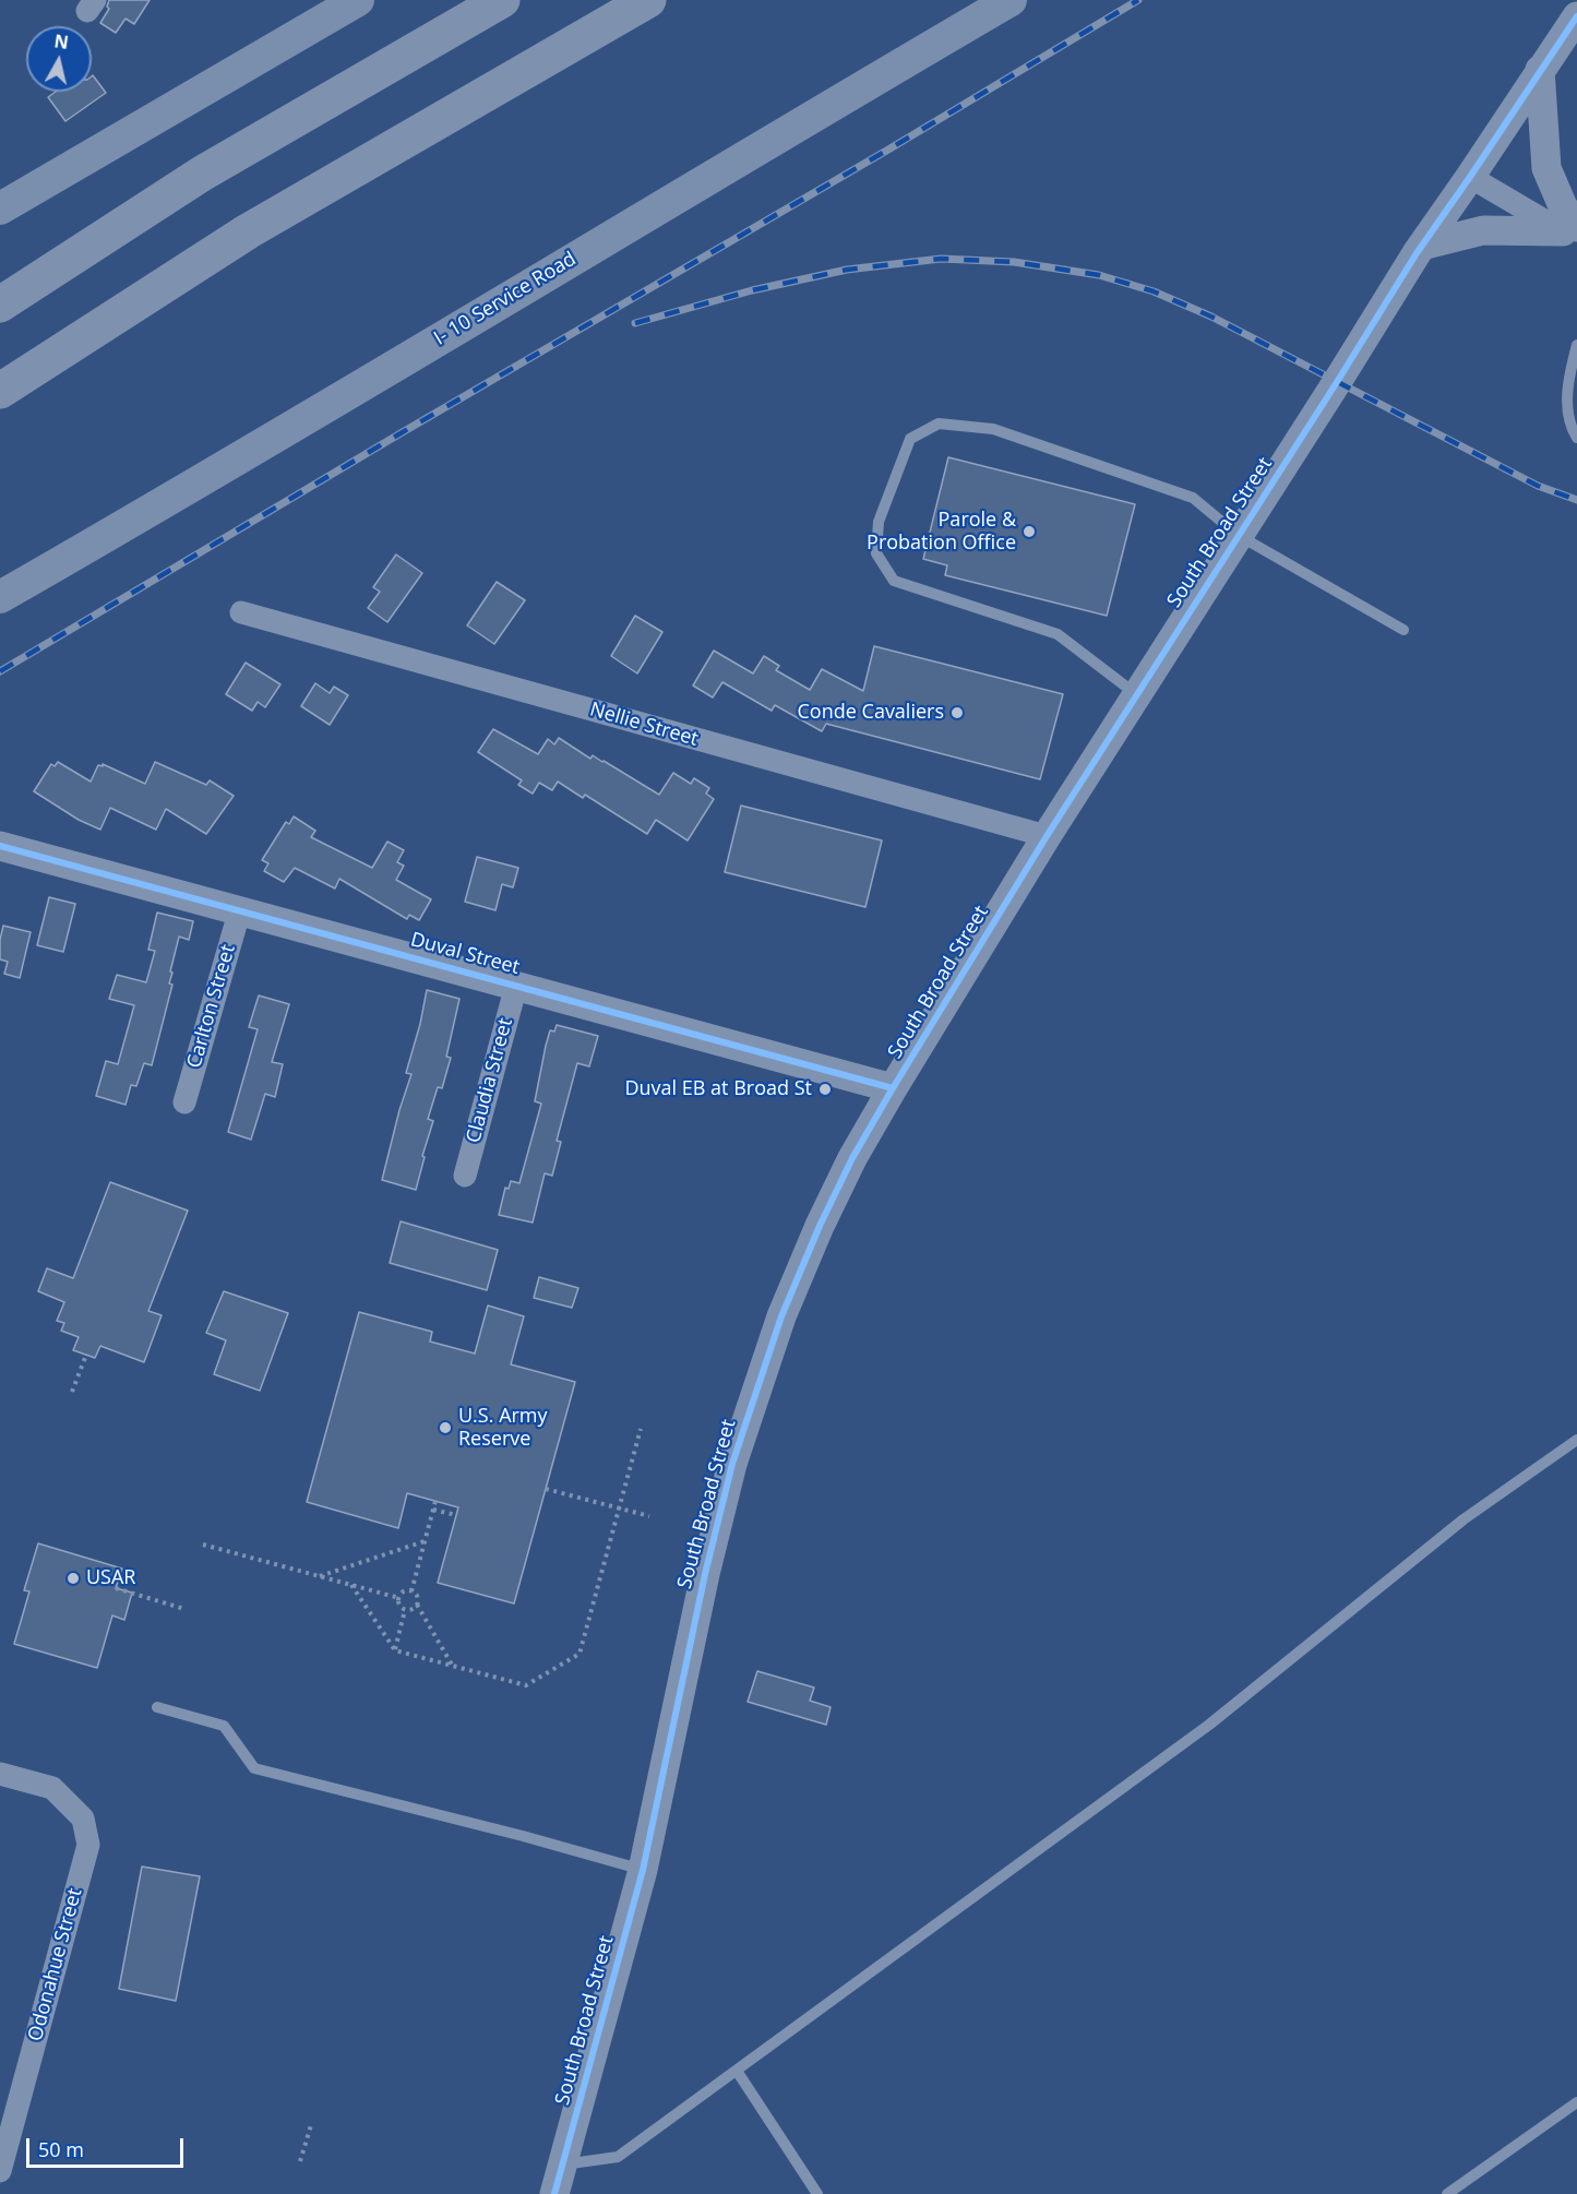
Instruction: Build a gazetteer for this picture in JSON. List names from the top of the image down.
{
  "streets": {
    "main road": ["I- 10 Service Road"],
    "street": [
      "South Broad Street",
      "Nellie Street",
      "Duval Street",
      "Carlton Street",
      "Claudia Street",
      "Odonahue Street"
    ]
  },
  "crossings": [
    ["South Broad Street", "Nellie Street"],
    ["South Broad Street", "Duval Street"],
    ["Duval Street", "Carlton Street"],
    ["Duval Street", "Claudia Street"]
  ],
  "places": [
    "Parole & Probation Office",
    "Conde Cavaliers",
    "Duval EB at Broad St",
    "U.S. Army Reserve",
    "USAR"
  ],
  "scale_bar": "50 m",
  "north": "top"
}
